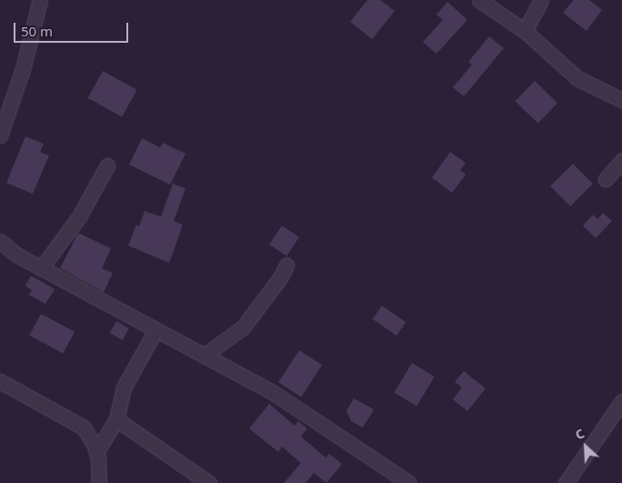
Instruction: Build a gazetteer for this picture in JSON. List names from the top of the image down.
{
  "scale_bar": "50 m",
  "north": "top left"
}
